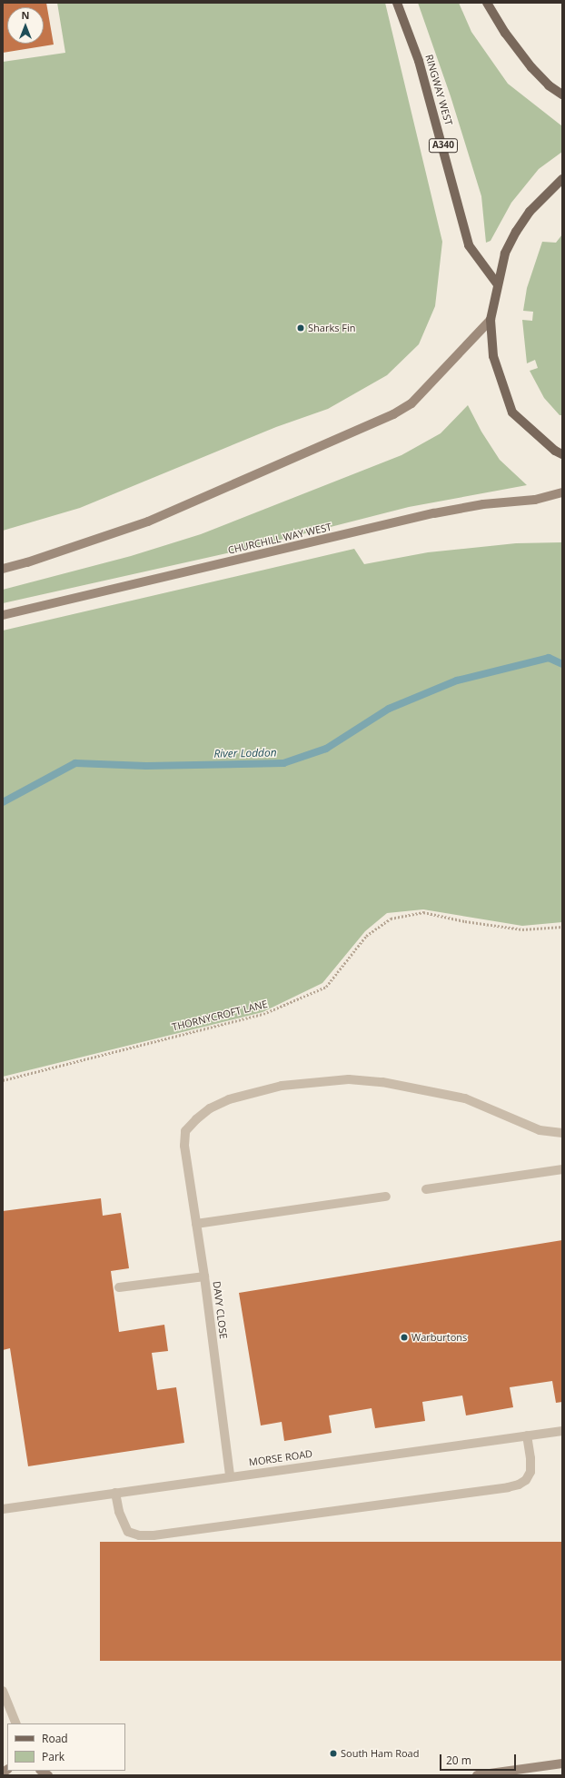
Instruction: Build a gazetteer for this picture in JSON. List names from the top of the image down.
{
  "streets": {
    "main road": ["RINGWAY WEST", "A340", "CHURCHILL WAY WEST"],
    "street": ["DAVY CLOSE", "MORSE ROAD"],
    "path": ["THORNYCROFT LANE"]
  },
  "crossings": [
    ["DAVY CLOSE", "MORSE ROAD"]
  ],
  "water": ["River Loddon"],
  "places": ["Sharks Fin", "Warburtons", "South Ham Road"],
  "legend": ["Road", "Park"],
  "scale_bar": "20 m",
  "north": "top"
}
